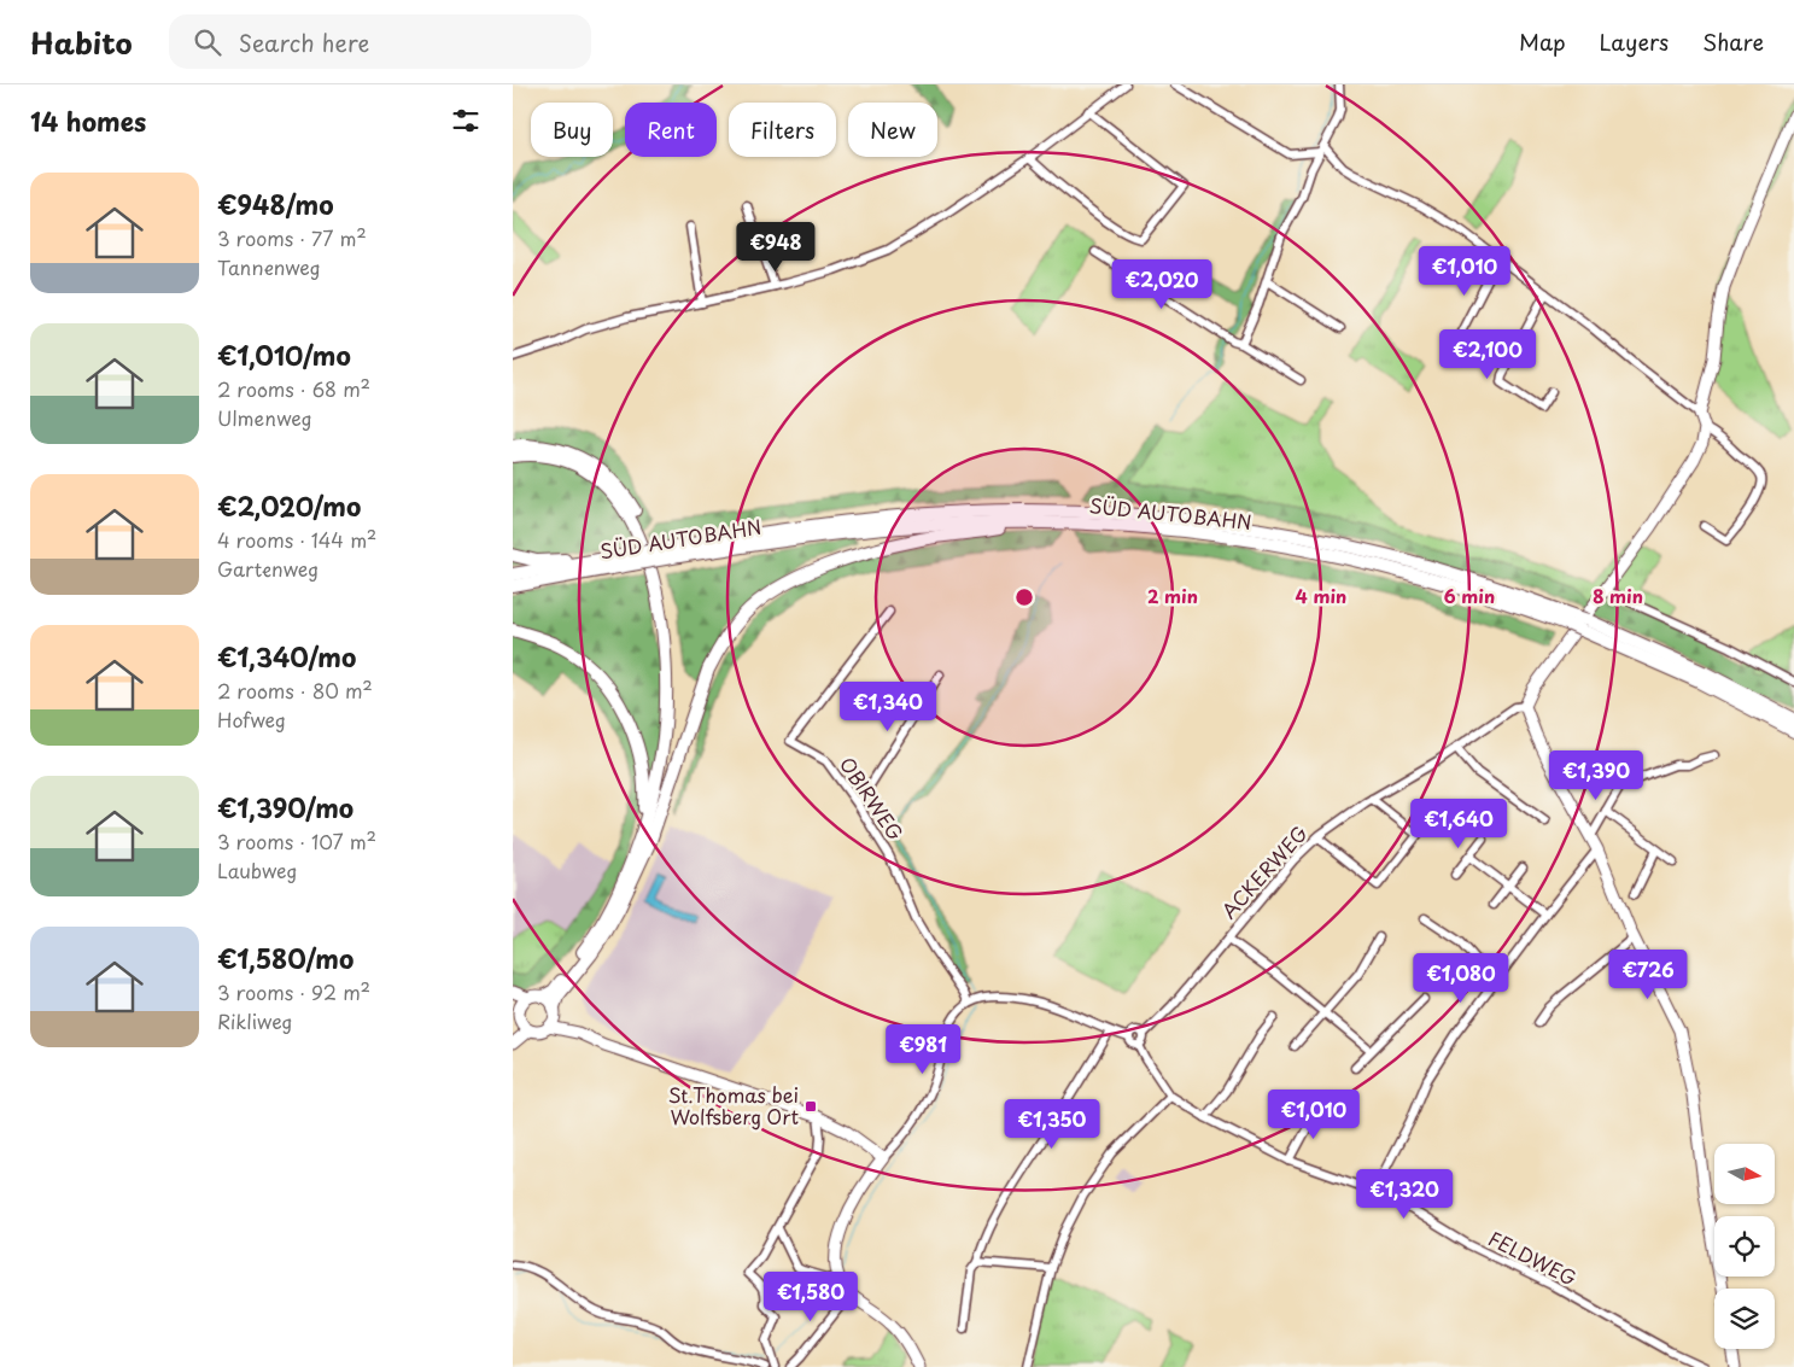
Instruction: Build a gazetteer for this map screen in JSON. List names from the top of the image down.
{
  "streets": {
    "highway": ["SÜD AUTOBAHN"],
    "street": ["OBIRWEG", "ACKERWEG", "FELDWEG"]
  },
  "crossings": [
    ["ACKERWEG", "FELDWEG"]
  ],
  "places": {
    "transit": ["St.Thomas bei Wolfsberg Ort"]
  },
  "north": "right",
  "page": {
    "header": "Habito",
    "search": "Search here",
    "nav": ["Map", "Layers", "Share"],
    "heading": "14 homes",
    "chip": [
      "Buy",
      "Rent",
      "Filters",
      "New"
    ],
    "list": [
      {
        "name": "€948/mo",
        "note": "3 rooms · 77 m² · Tannenweg"
      },
      {
        "name": "€1,010/mo",
        "note": "2 rooms · 68 m² · Ulmenweg"
      },
      {
        "name": "€2,020/mo",
        "note": "4 rooms · 144 m² · Gartenweg"
      },
      {
        "name": "€1,340/mo",
        "note": "2 rooms · 80 m² · Hofweg"
      },
      {
        "name": "€1,390/mo",
        "note": "3 rooms · 107 m² · Laubweg"
      },
      {
        "name": "€1,580/mo",
        "note": "3 rooms · 92 m² · Rikliweg"
      }
    ],
    "price": [
      "€948",
      "€1,010",
      "€2,020",
      "€2,100",
      "€1,340",
      "€1,390",
      "€1,640",
      "€726",
      "€1,080",
      "€981",
      "€1,010",
      "€1,350",
      "€1,320",
      "€1,580"
    ]
  },
  "rings": [
    "2 min",
    "4 min",
    "6 min",
    "8 min"
  ]
}
